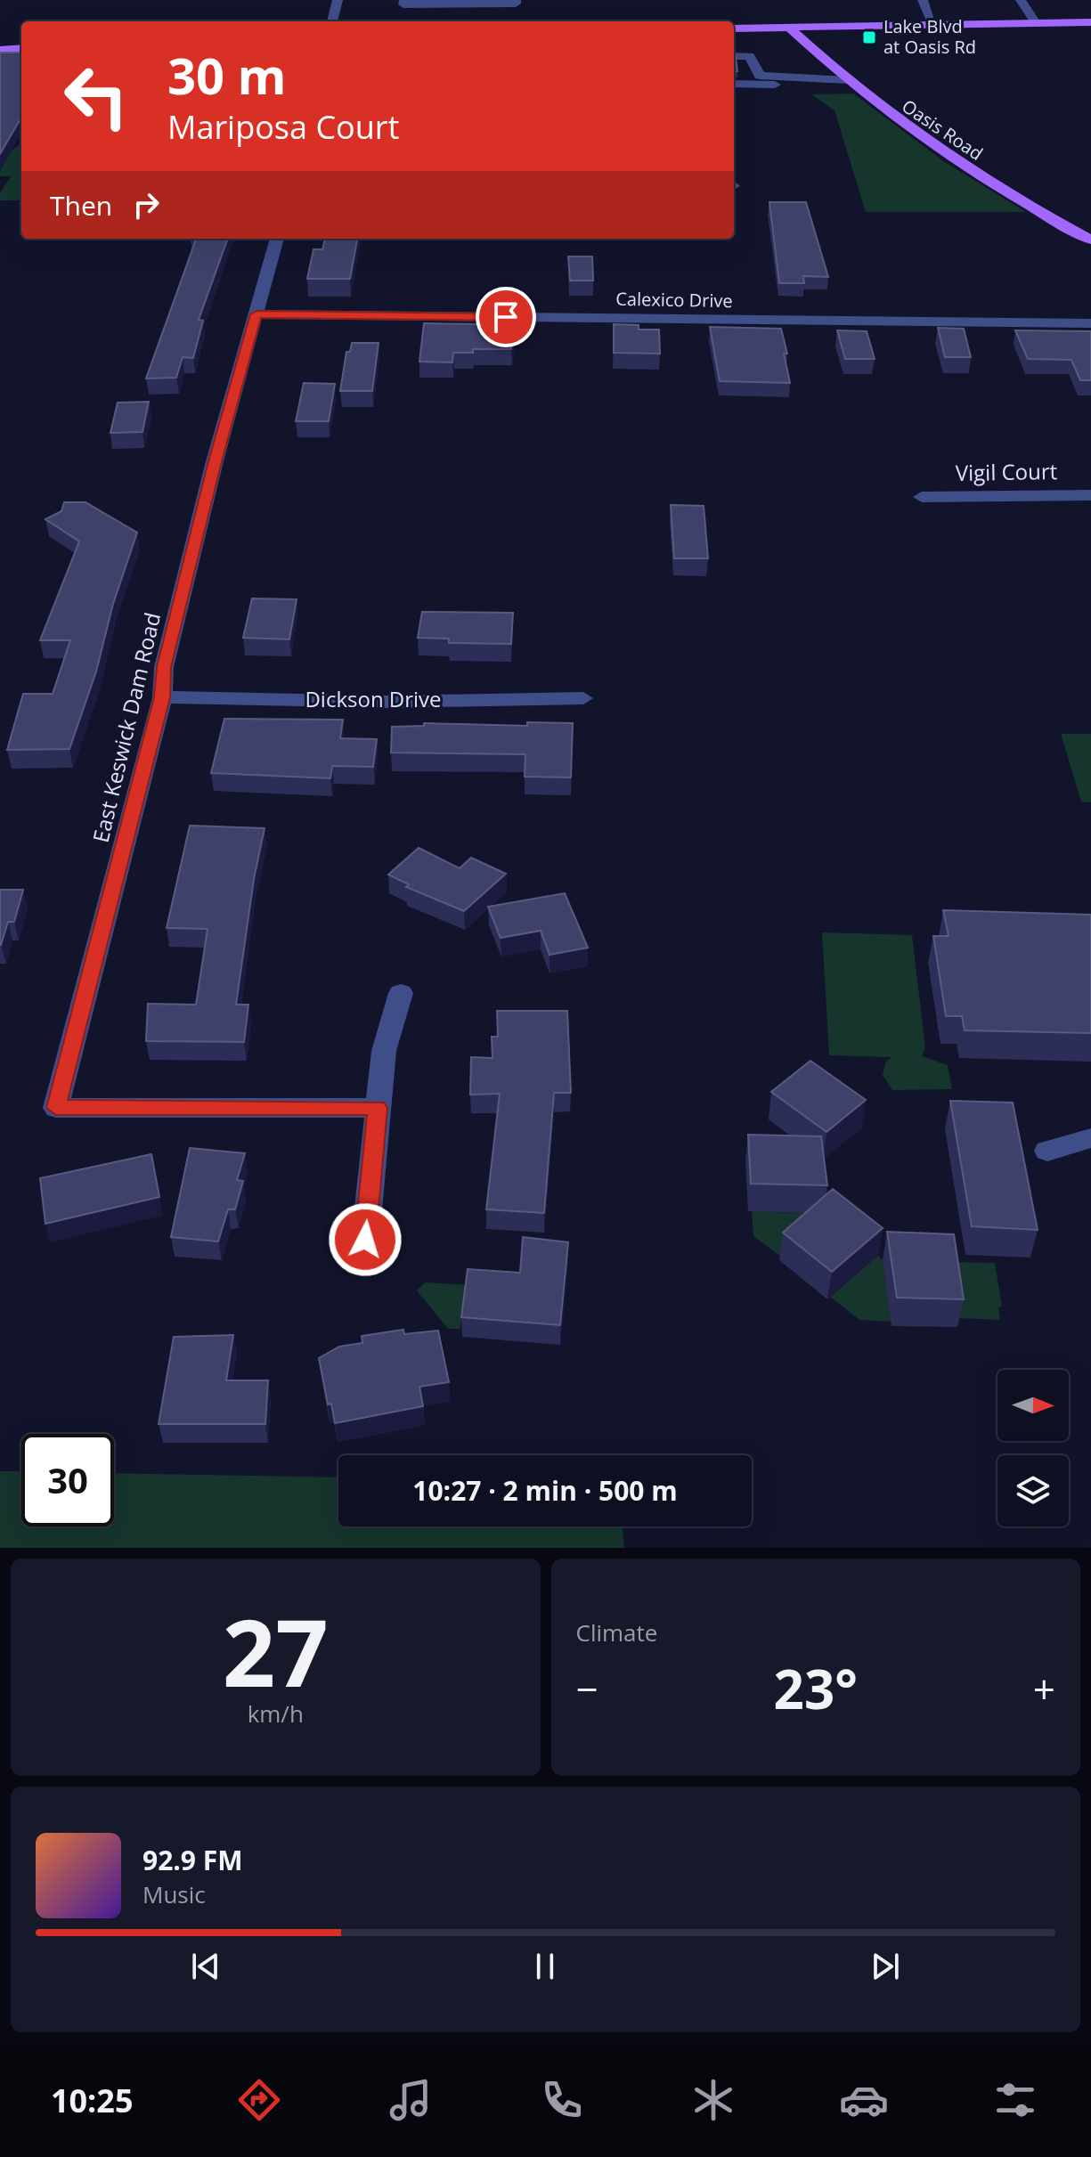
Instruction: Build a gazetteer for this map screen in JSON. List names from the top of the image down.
{
  "streets": {
    "main road": ["Oasis Road"],
    "street": [
      "Calexico Drive",
      "Vigil Court",
      "Dickson Drive",
      "East Keswick Dam Road"
    ]
  },
  "crossings": [
    ["Calexico Drive", "East Keswick Dam Road"],
    ["Dickson Drive", "East Keswick Dam Road"]
  ],
  "places": {
    "transit": ["Lake Blvd at Oasis Rd"]
  },
  "north": "right",
  "page": {
    "turn": ["30 m", "Mariposa Court"],
    "then": "Then",
    "limit": "30",
    "trip": "10:27 · 2 min · 500 m",
    "tile": [
      ["27", "km/h"],
      "Climate"
    ],
    "heat": ["−", "23°", "+"],
    "song": ["92.9 FM", "Music"],
    "tabs": "10:25"
  }
}
